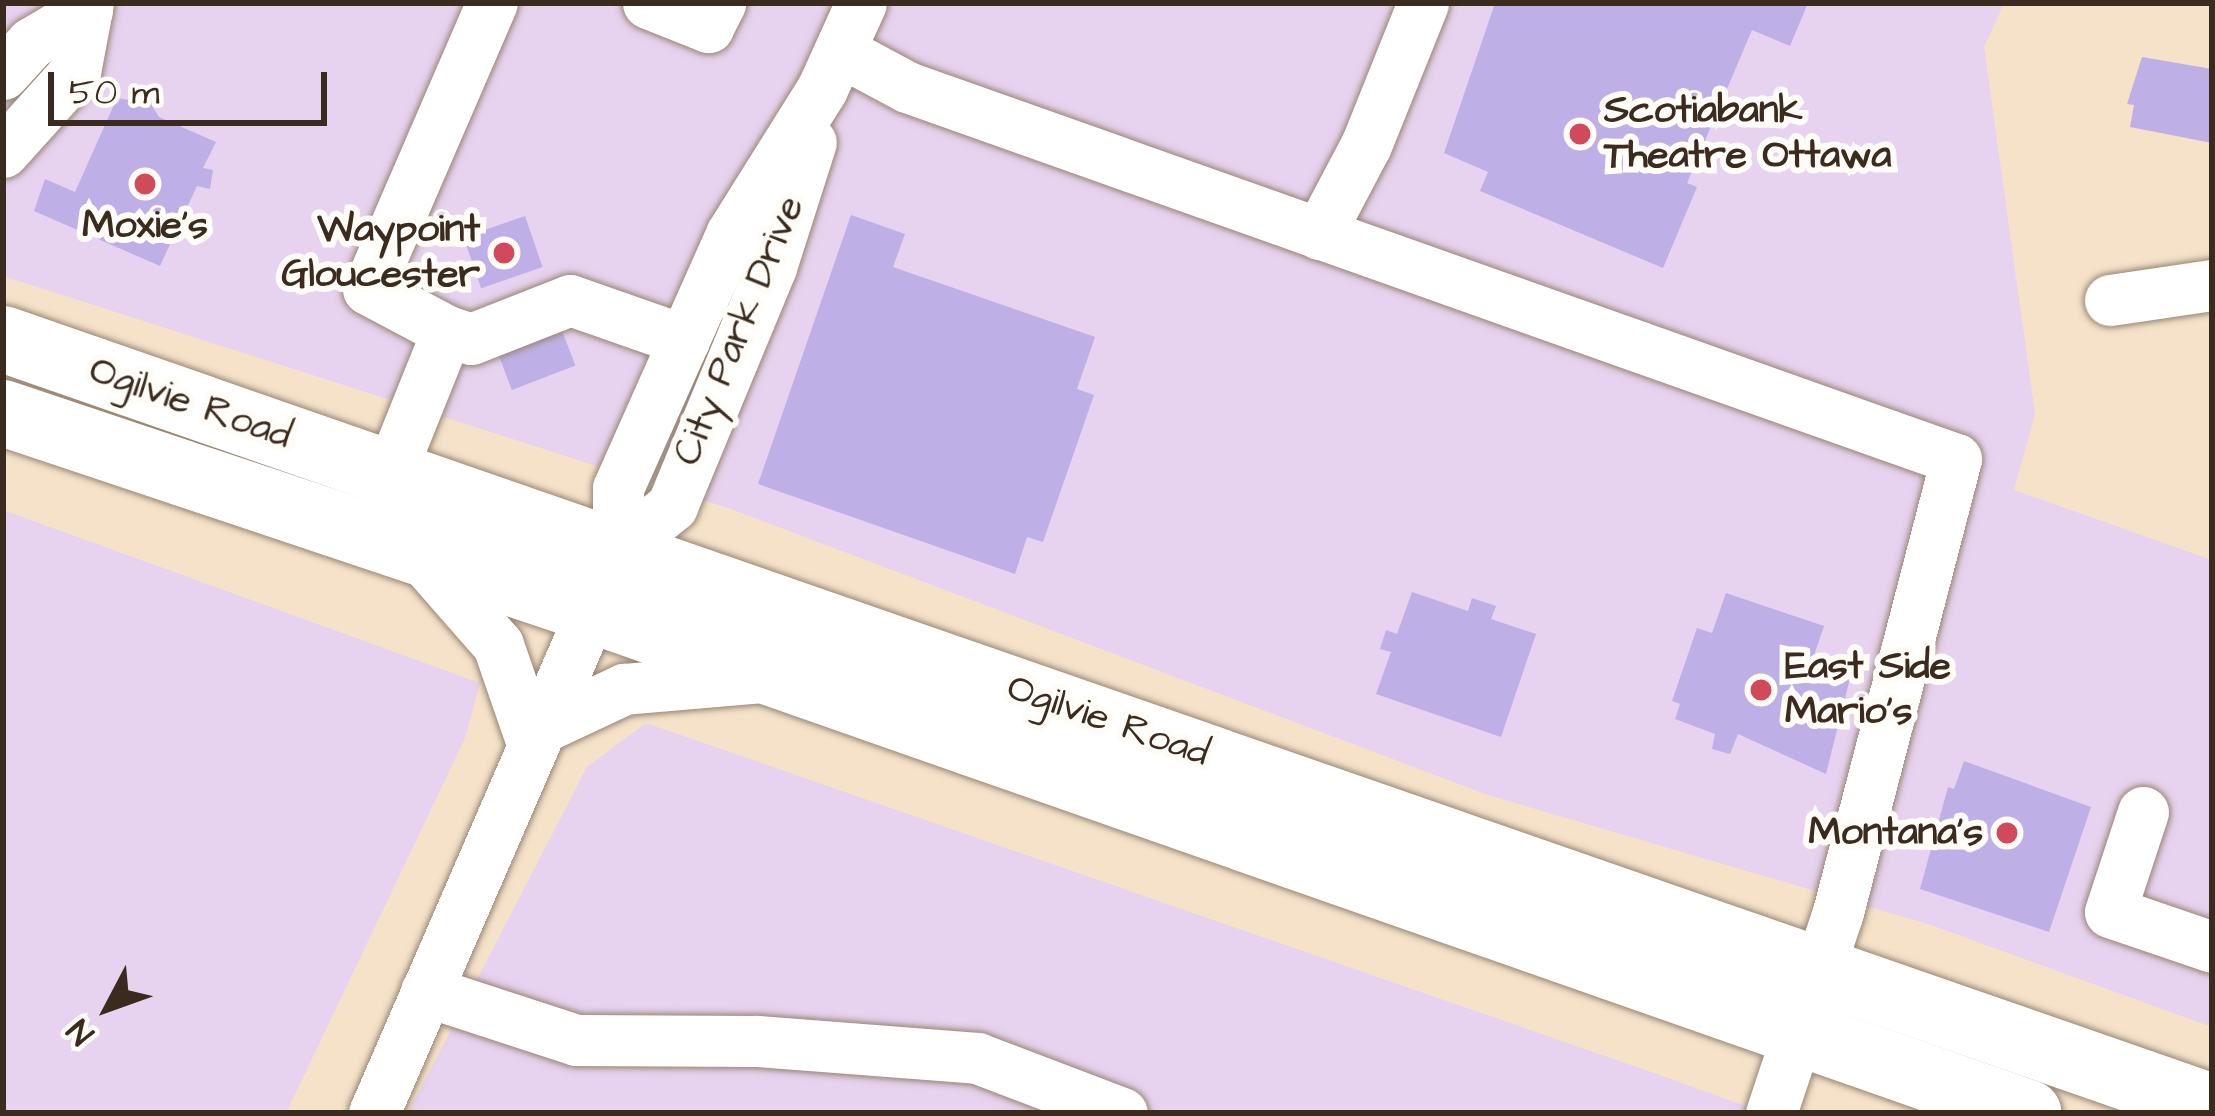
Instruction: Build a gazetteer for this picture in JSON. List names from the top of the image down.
{
  "streets": {
    "main road": ["Ogilvie Road"],
    "street": ["City Park Drive"]
  },
  "crossings": [
    ["City Park Drive", "Ogilvie Road"]
  ],
  "places": [
    "Scotiabank Theatre Ottawa",
    "Moxie's",
    "Waypoint Gloucester",
    "East Side Mario's",
    "Montana's"
  ],
  "scale_bar": "50 m",
  "north": "bottom left"
}
